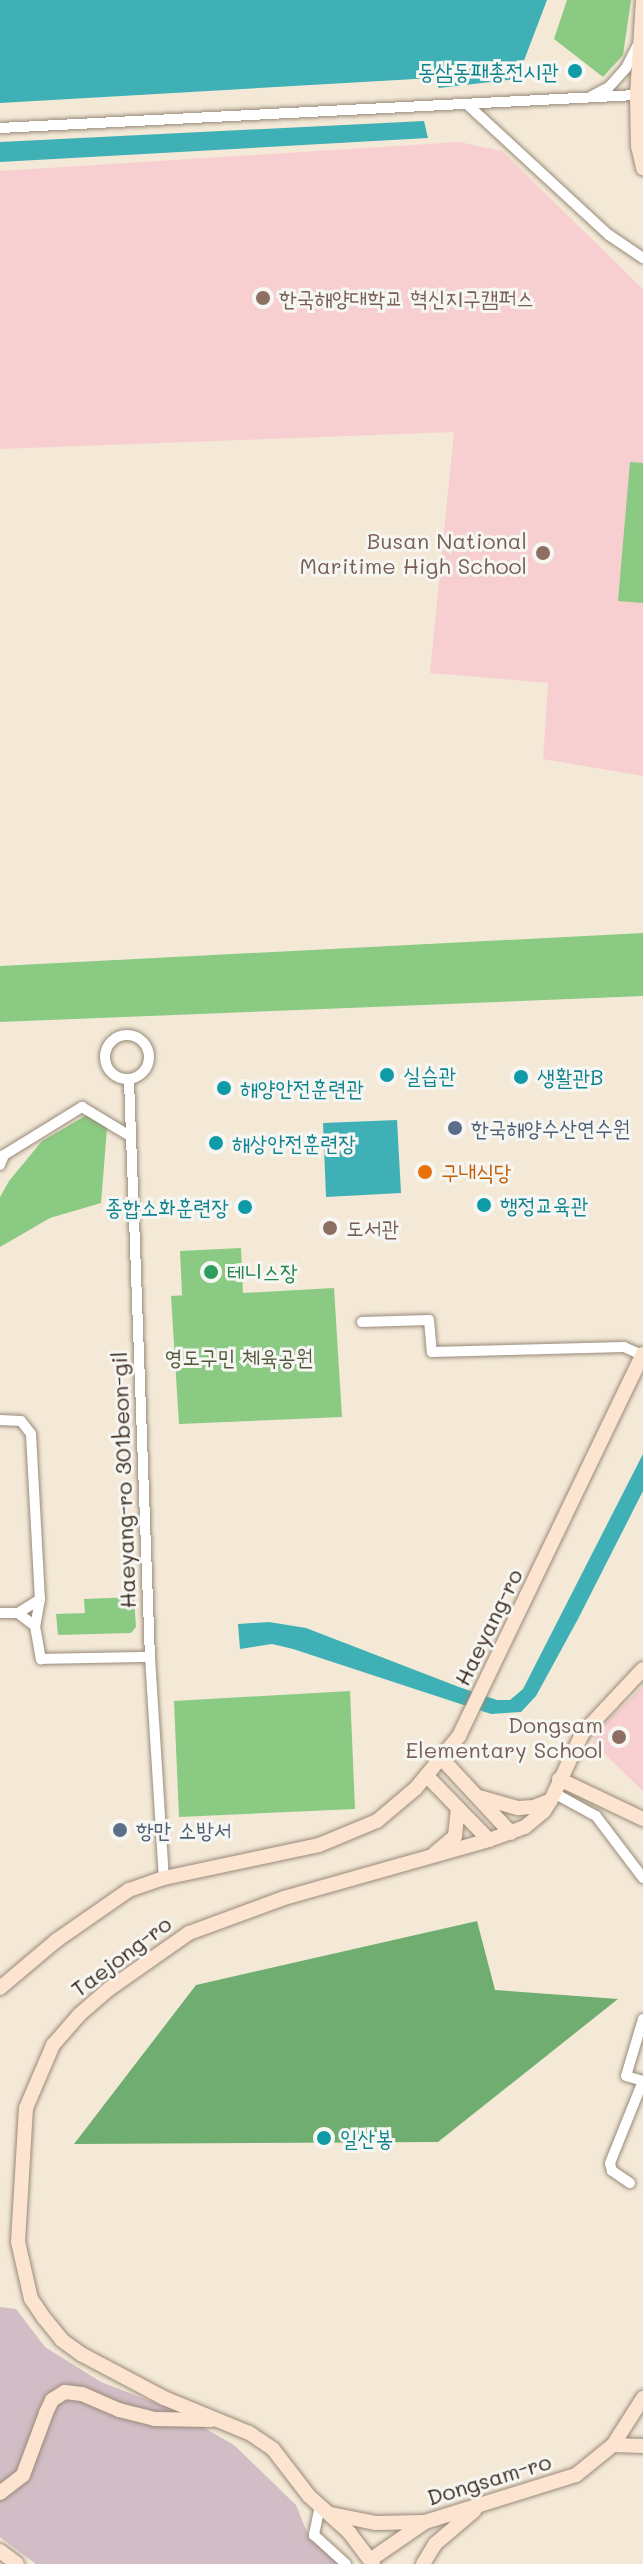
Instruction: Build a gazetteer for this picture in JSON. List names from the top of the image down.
{
  "streets": {
    "main road": ["Haeyang-ro", "Taejong-ro", "Dongsam-ro"],
    "street": ["Haeyang-ro 301beon-gil"]
  },
  "crossings": [
    ["Haeyang-ro 301beon-gil", "Haeyang-ro"],
    ["Taejong-ro", "Dongsam-ro"]
  ],
  "parks": ["영도구민 체육공원"],
  "places": [
    "동삼동패총전시관",
    "한국해양대학교 혁신지구캠퍼스",
    "Busan National Maritime High School",
    "실습관",
    "생활관B",
    "해양안전훈련관",
    "한국해양수산연수원",
    "해상안전훈련장",
    "구내식당",
    "행정교육관",
    "종합소화훈련장",
    "도서관",
    "테니스장",
    "Dongsam Elementary School",
    "항만 소방서",
    "일산봉"
  ]
}
